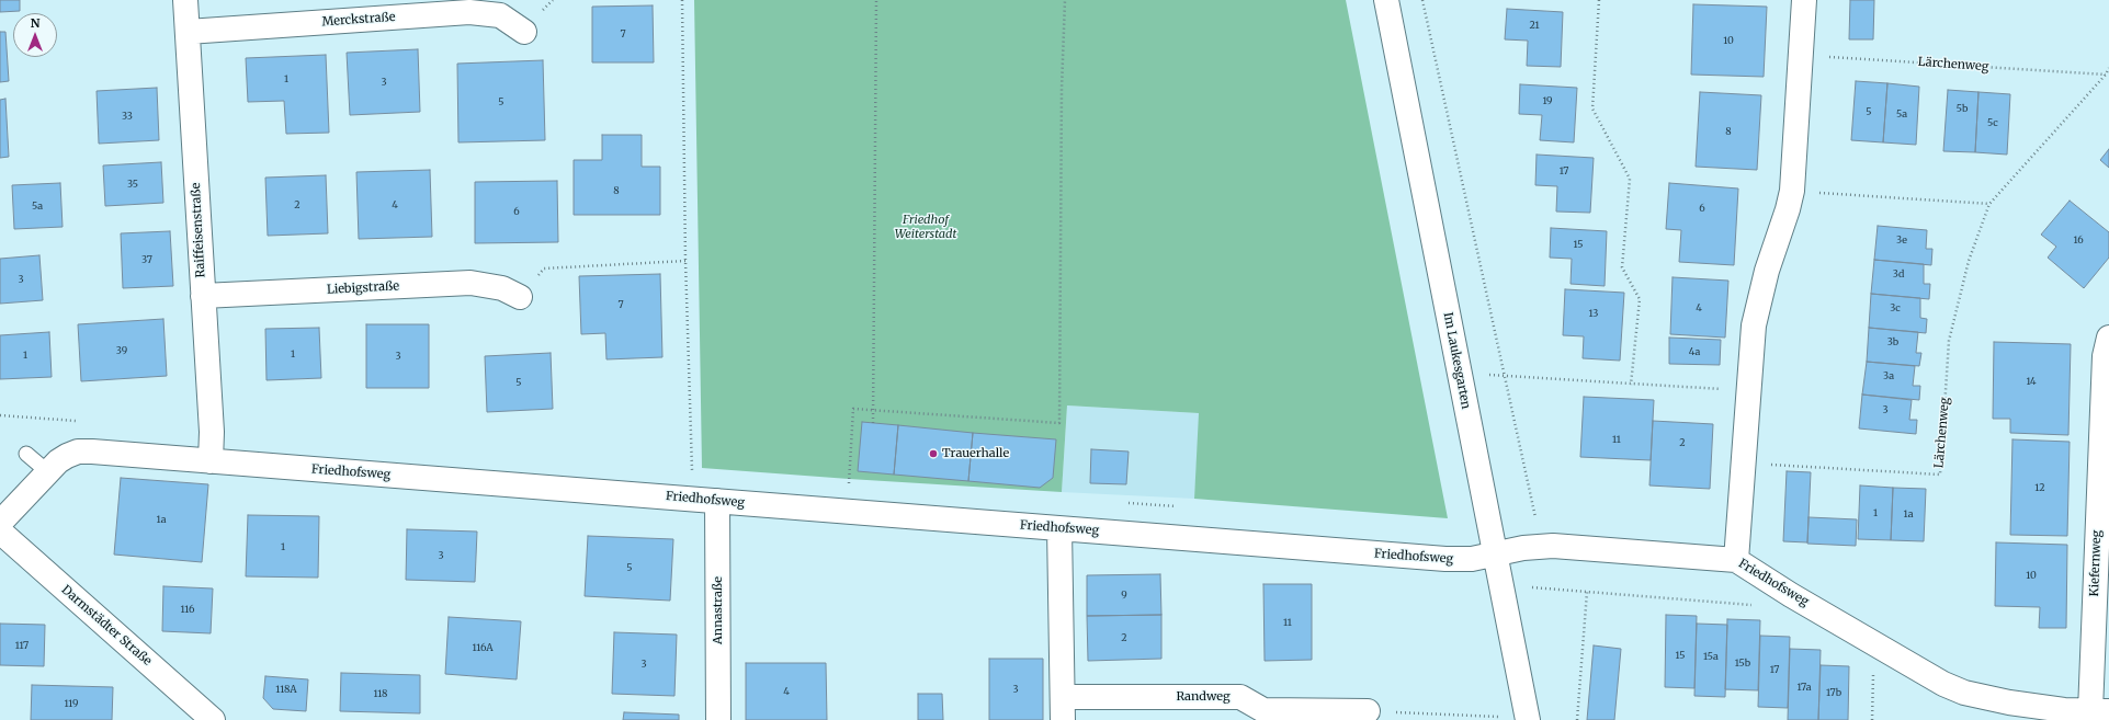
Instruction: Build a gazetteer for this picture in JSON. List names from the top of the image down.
{
  "streets": {
    "street": [
      "Merckstraße",
      "Raiffeisenstraße",
      "Liebigstraße",
      "Im Laukesgarten",
      "Friedhofsweg",
      "Kiefernweg",
      "Annastraße",
      "Darmstädter Straße",
      "Randweg"
    ],
    "path": ["Lärchenweg"]
  },
  "crossings": [
    ["Merckstraße", "Raiffeisenstraße"],
    ["Raiffeisenstraße", "Liebigstraße"],
    ["Raiffeisenstraße", "Friedhofsweg"],
    ["Im Laukesgarten", "Friedhofsweg"],
    ["Friedhofsweg", "Kiefernweg"],
    ["Friedhofsweg", "Annastraße"],
    ["Friedhofsweg", "Randweg"]
  ],
  "parks": ["Friedhof Weiterstadt"],
  "places": ["Trauerhalle"],
  "house_numbers": [
    "21",
    "7",
    "10",
    "1",
    "3",
    "19",
    "5",
    "5b",
    "5",
    "5a",
    "33",
    "5c",
    "8",
    "17",
    "35",
    "8",
    "2",
    "4",
    "5a",
    "6",
    "6",
    "3e",
    "16",
    "15",
    "37",
    "3d",
    "3",
    "7",
    "4",
    "3c",
    "13",
    "3b",
    "39",
    "4a",
    "1",
    "1",
    "3",
    "3a",
    "14",
    "5",
    "3",
    "11",
    "2",
    "12",
    "1",
    "1a",
    "1a",
    "1",
    "3",
    "5",
    "10",
    "9",
    "116",
    "11",
    "2",
    "117",
    "116A",
    "15",
    "15a",
    "15b",
    "3",
    "17",
    "17a",
    "118A",
    "3",
    "4",
    "17b",
    "118",
    "119"
  ],
  "north": "top"
}
